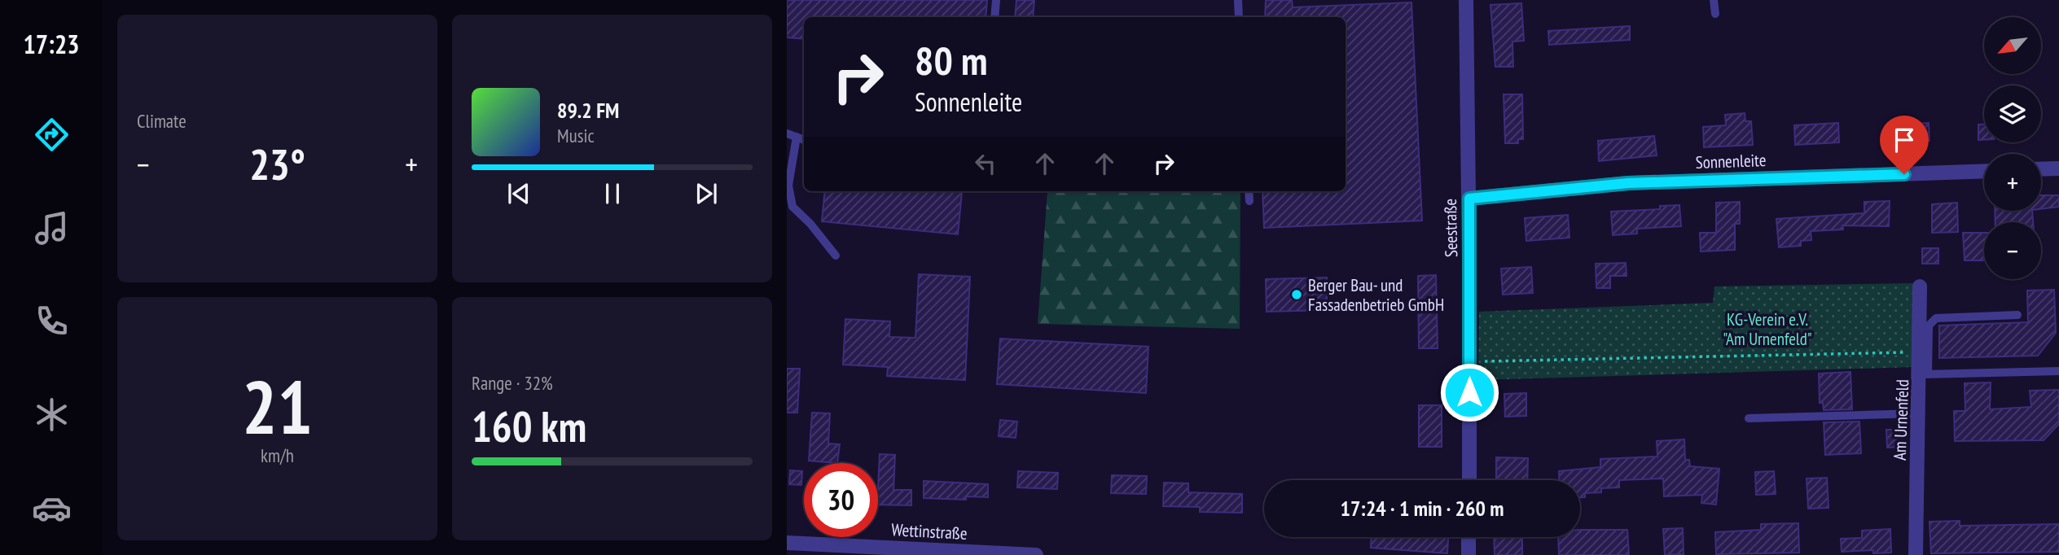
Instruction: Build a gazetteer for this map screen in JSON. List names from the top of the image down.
{
  "streets": {
    "street": [
      "Sonnenleite",
      "Seestraße",
      "Am Urnenfeld",
      "Wettinstraße"
    ]
  },
  "crossings": [
    ["Sonnenleite", "Seestraße"]
  ],
  "parks": ["KG-Verein e.V. \"Am Urnenfeld\""],
  "places": ["Berger Bau- und Fassadenbetrieb GmbH"],
  "north": "bottom left",
  "page": {
    "tabs": "17:23",
    "tile": [
      "Climate",
      ["21", "km/h"],
      ["Range · 32%", "160 km"]
    ],
    "map_buttons": ["+", "−"],
    "turn": ["80 m", "Sonnenleite"],
    "song": ["89.2 FM", "Music"],
    "heat": ["−", "23°", "+"],
    "limit": "30",
    "trip": "17:24 · 1 min · 260 m"
  }
}
